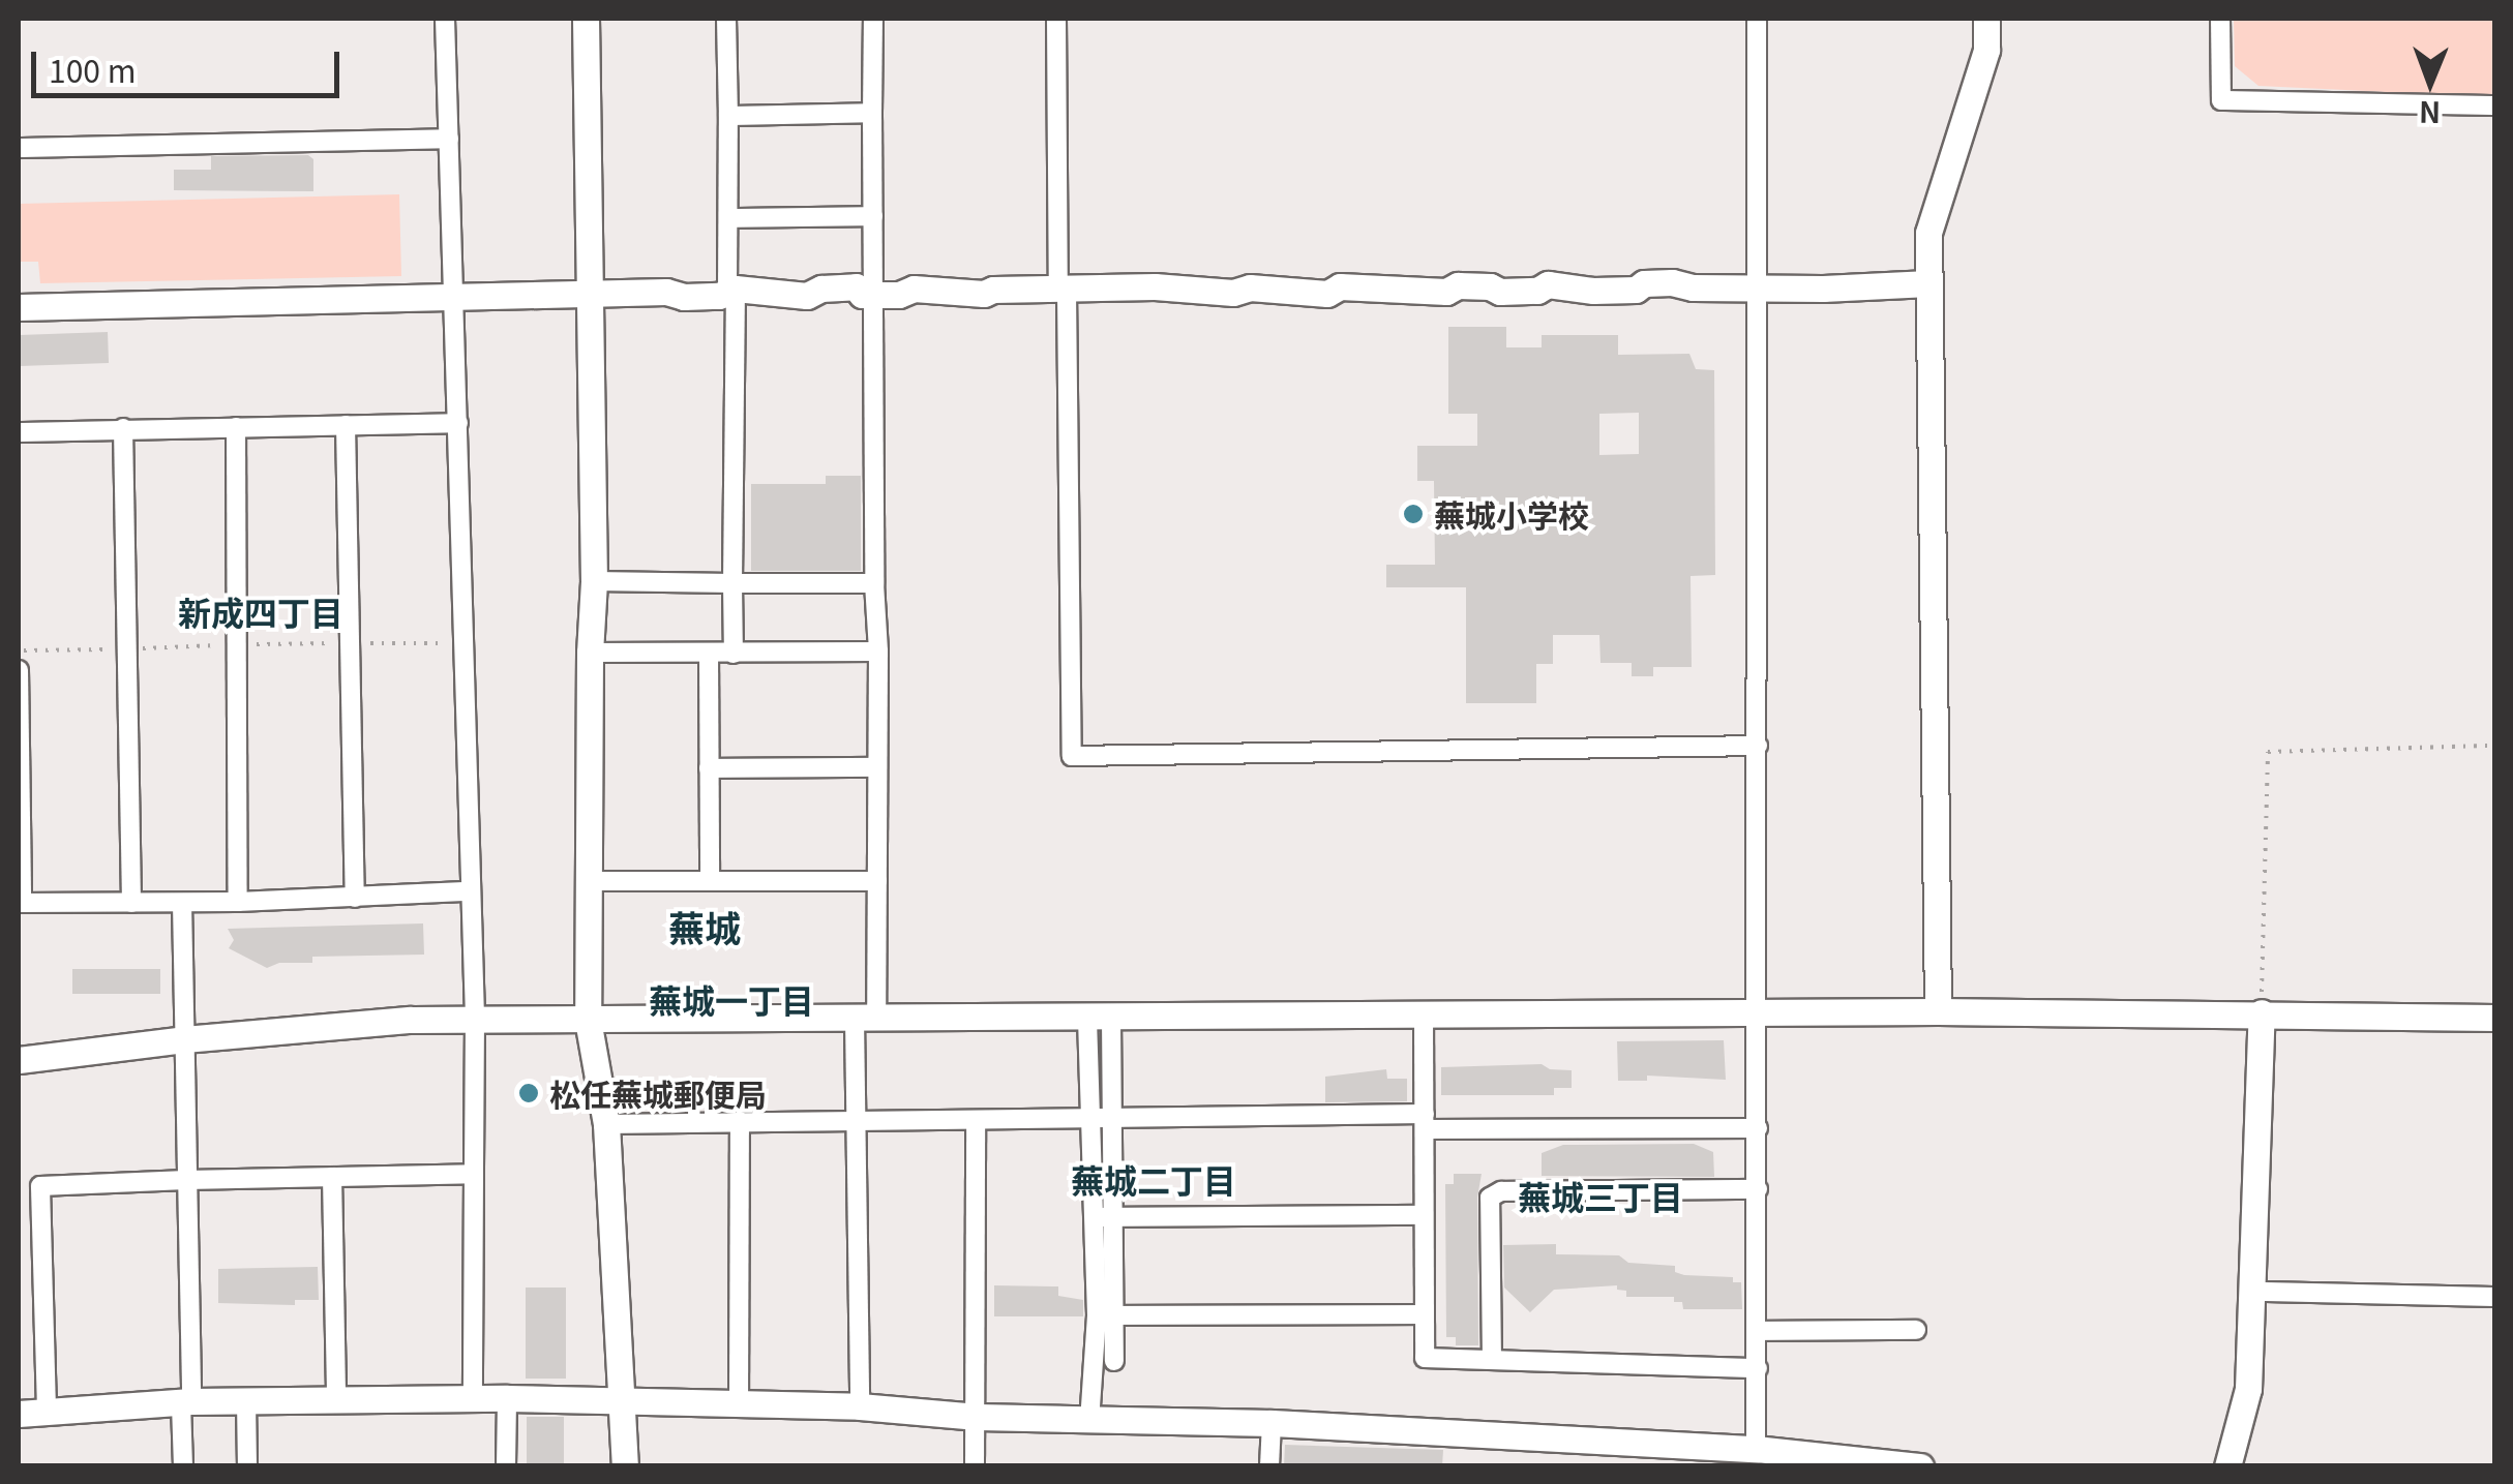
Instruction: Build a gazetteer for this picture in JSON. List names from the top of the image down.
{
  "districts": [
    "新成四丁目",
    "蕪城",
    "蕪城一丁目",
    "蕪城二丁目",
    "蕪城三丁目"
  ],
  "places": ["蕪城小学校", "松任蕪城郵便局"],
  "scale_bar": "100 m",
  "north": "bottom"
}
